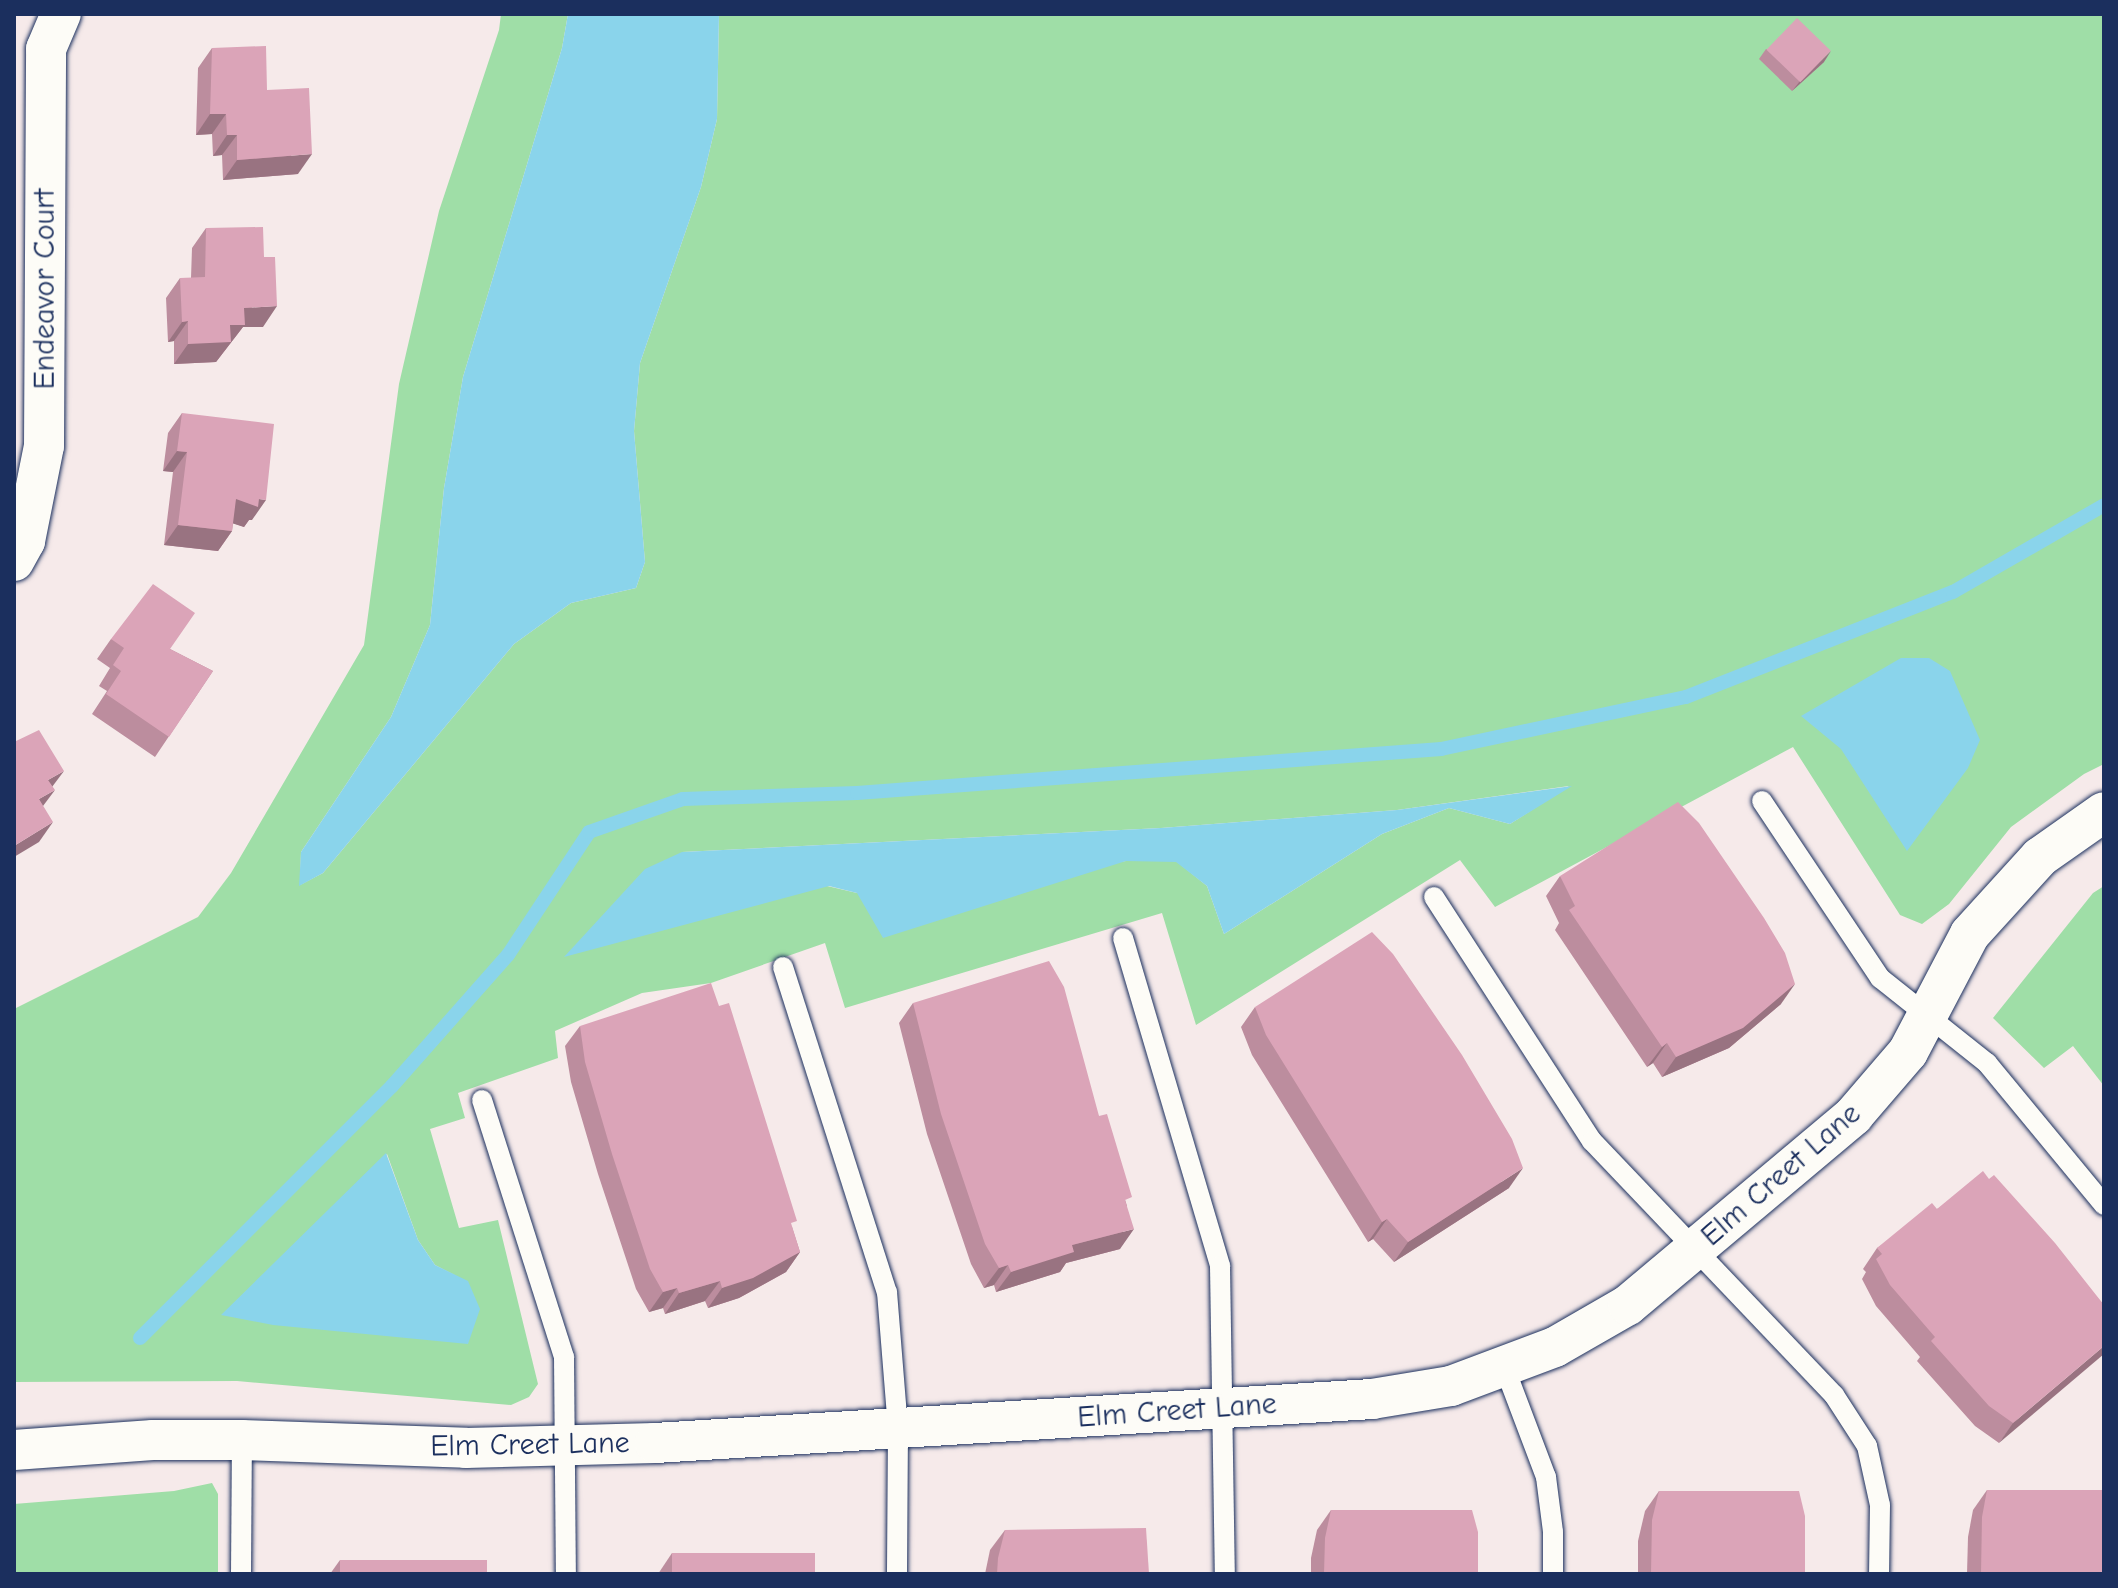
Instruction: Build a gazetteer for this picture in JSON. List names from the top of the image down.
{
  "streets": {
    "street": ["Endeavor Court", "Elm Creet Lane"]
  }
}
